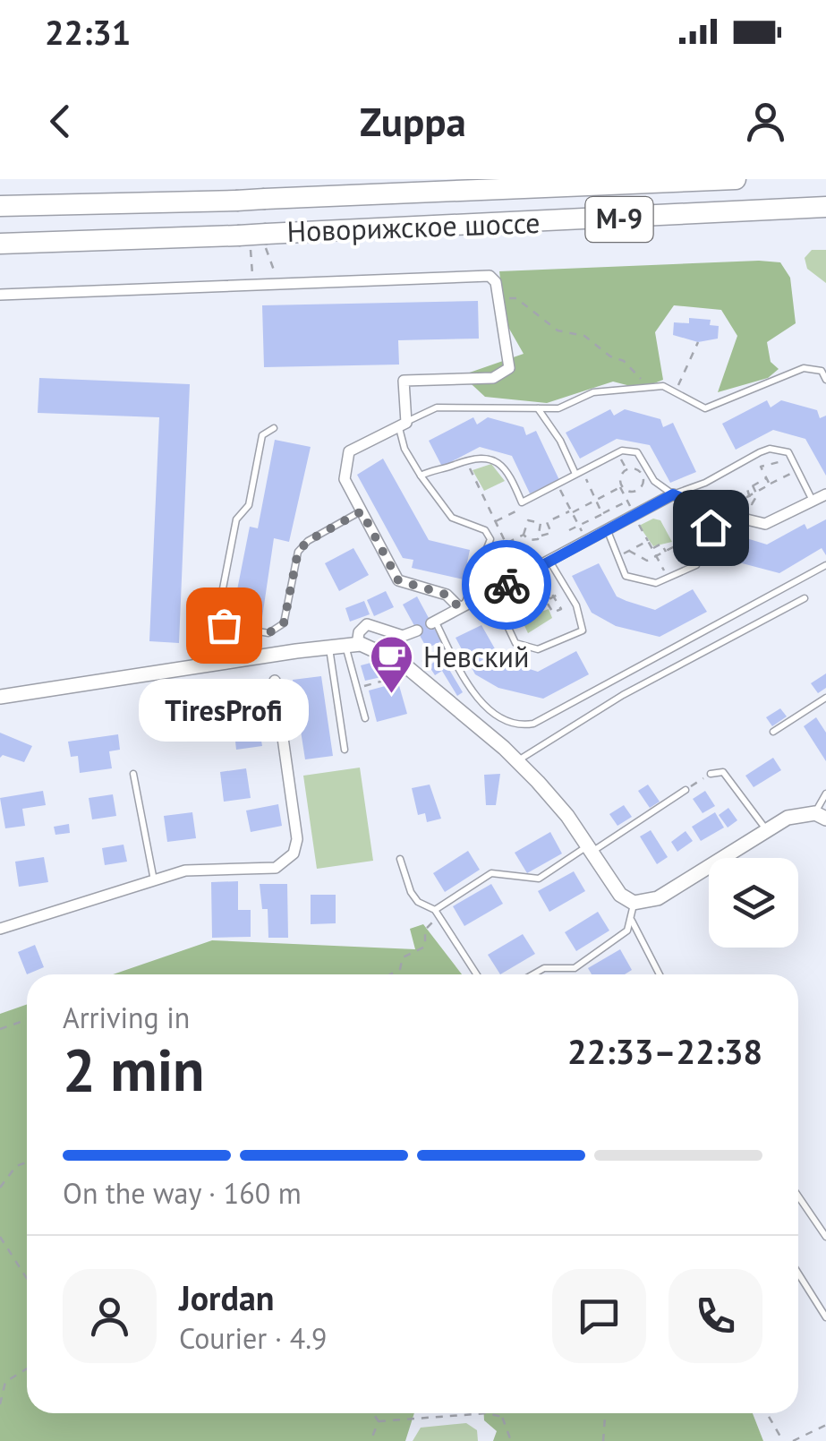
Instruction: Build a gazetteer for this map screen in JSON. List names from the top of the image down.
{
  "streets": {
    "highway": ["М-9", "Новорижское шоссе"]
  },
  "places": {
    "other": ["TiresProfi"],
    "cafe": ["Невский"]
  },
  "page": {
    "status": "22:31",
    "header": "Zuppa",
    "bubble": "TiresProfi",
    "heading": ["2 min", "Arriving in", "22:33–22:38"],
    "panel": ["Jordan", "Courier · 4.9"],
    "bar": "On the way · 160 m"
  }
}
